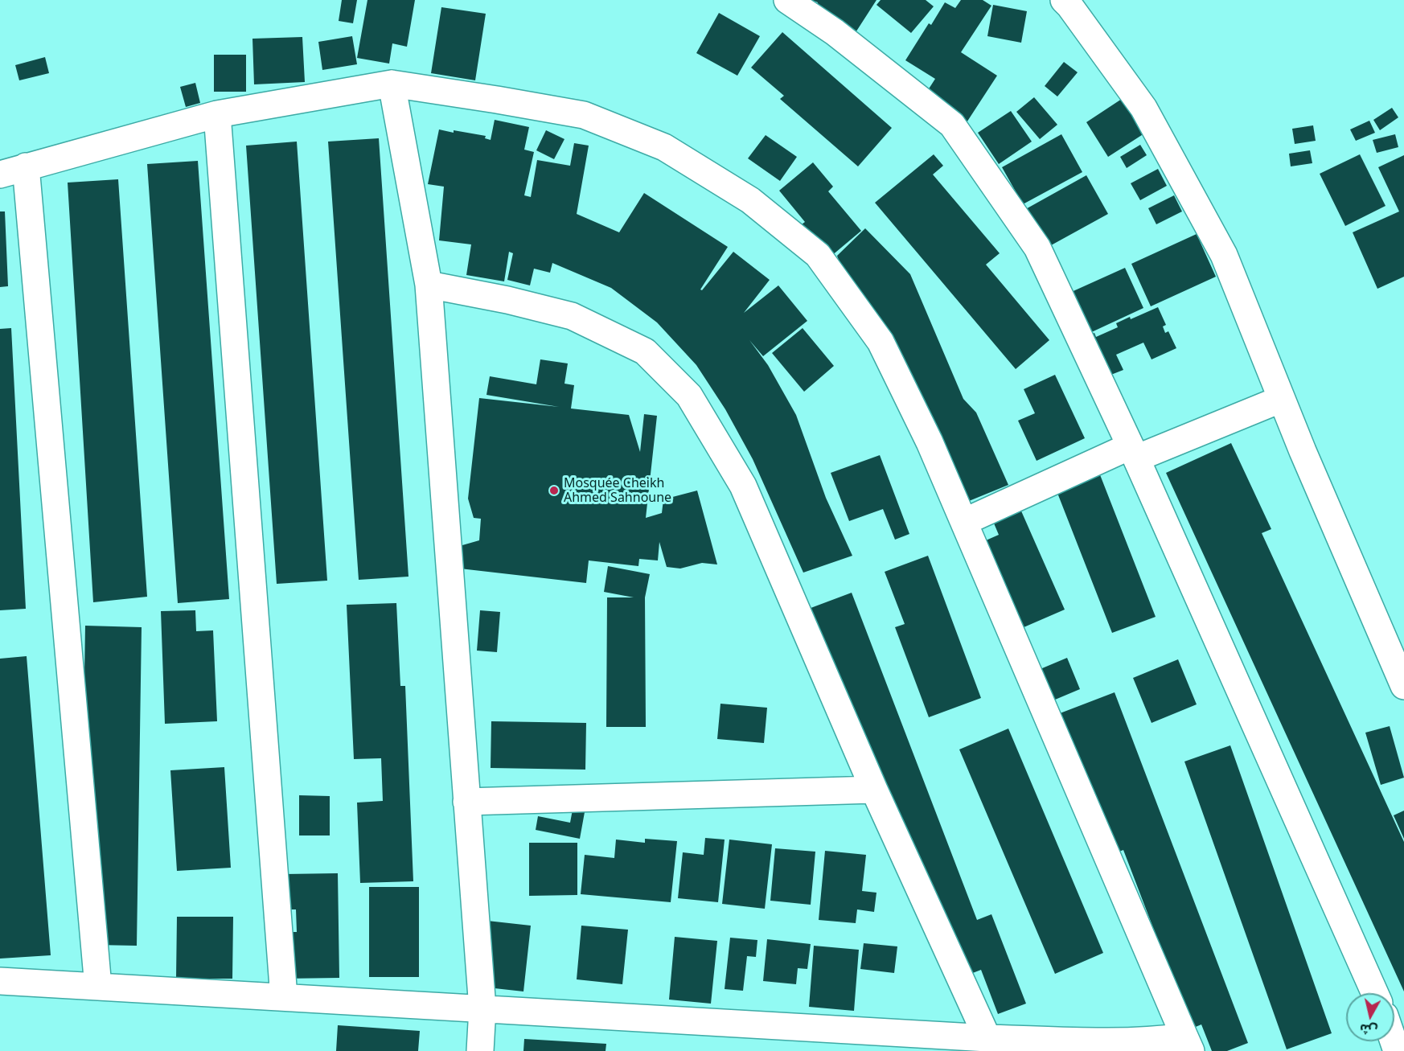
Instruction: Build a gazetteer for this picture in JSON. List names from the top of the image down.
{
  "places": ["Mosquée Cheikh Ahmed Sahnoune"],
  "north": "bottom"
}
